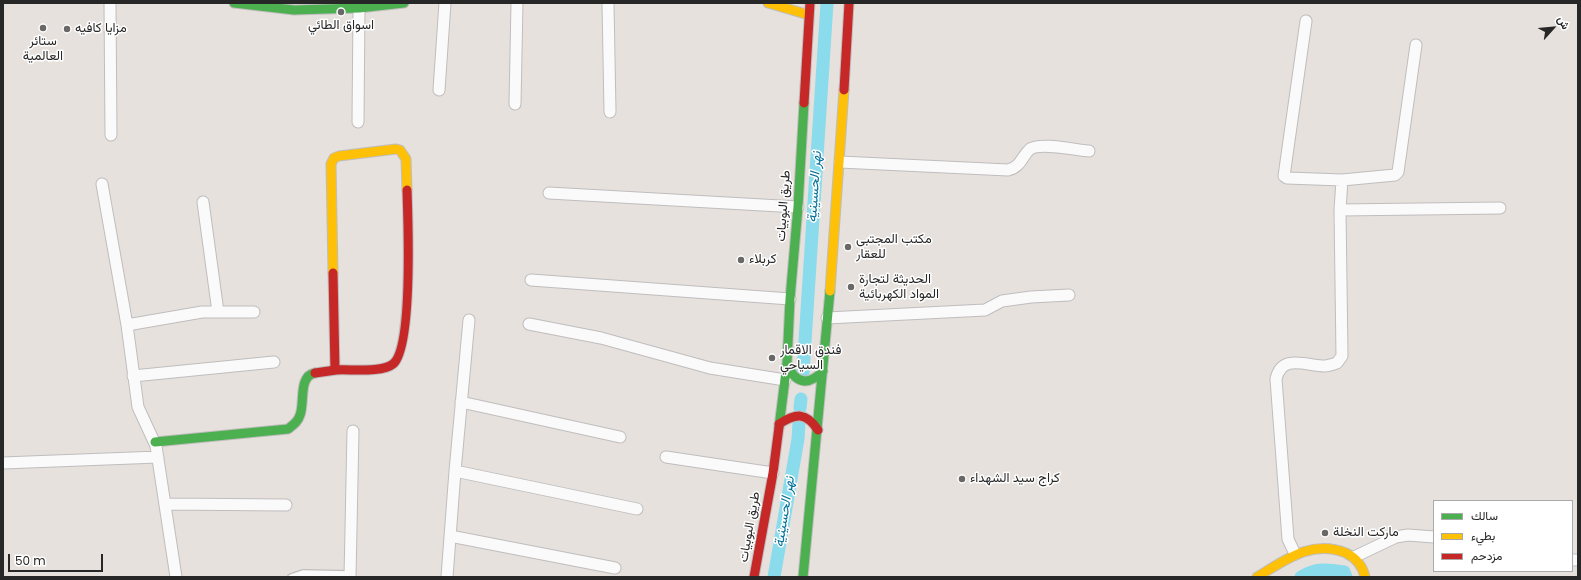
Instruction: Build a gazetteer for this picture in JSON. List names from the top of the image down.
{
  "streets": {
    "main road": ["طريق البوبيات"]
  },
  "water": ["نهر الحسينية"],
  "places": [
    "اسواق الطائي",
    "ستائر العالمية",
    "مزايا كافيه",
    "مكتب المجتبى للعقار",
    "كربلاء",
    "الحديثة لتجارة المواد الكهربائية",
    "فندق الاقمار السياحي",
    "كراج سيد الشهداء",
    "ماركت النخلة"
  ],
  "legend": ["سالك", "بطيء", "مزدحم"],
  "scale_bar": "50 m",
  "north": "top right"
}
